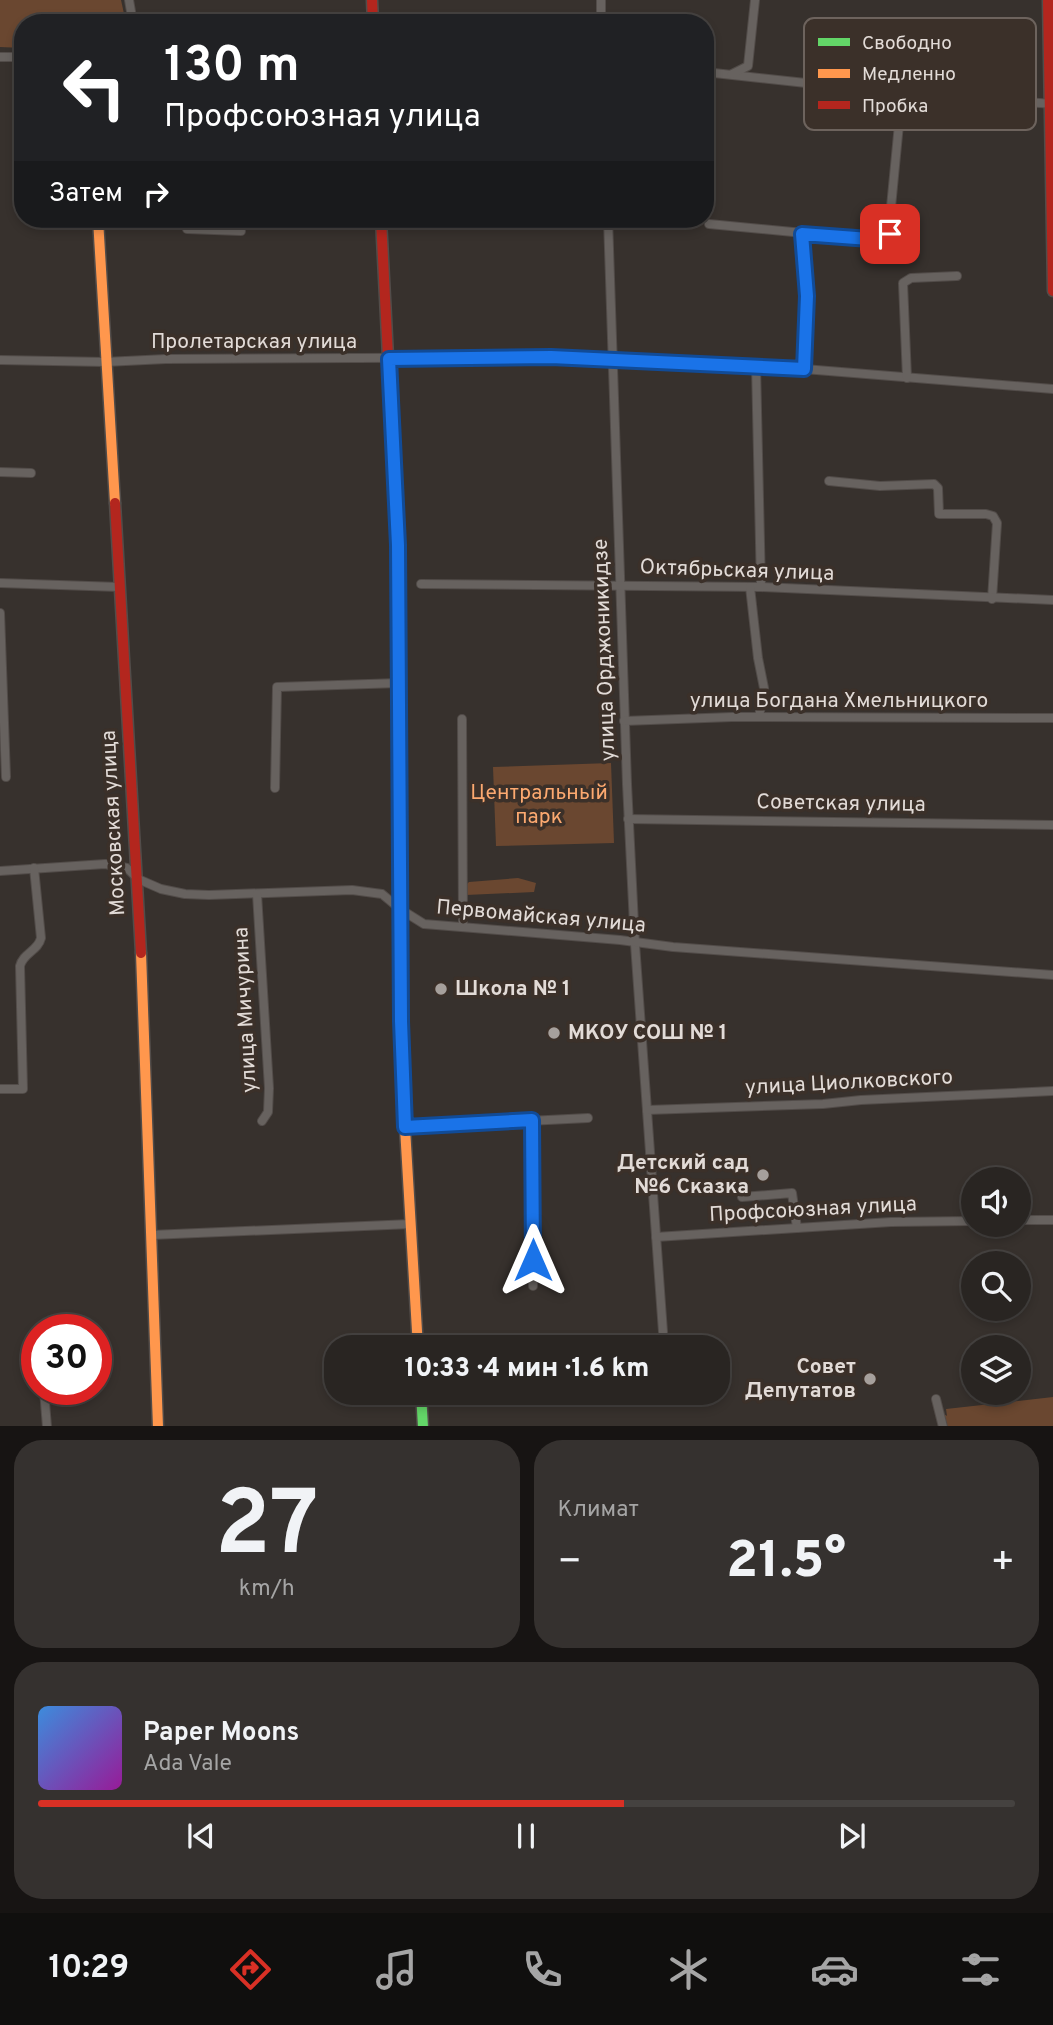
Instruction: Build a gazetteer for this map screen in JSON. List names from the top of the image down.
{
  "streets": {
    "street": [
      "Пролетарская улица",
      "Октябрьская улица",
      "улица Орджоникидзе",
      "улица Богдана Хмельницкого",
      "Советская улица",
      "Московская улица",
      "Первомайская улица",
      "улица Мичурина",
      "улица Циолковского",
      "Профсоюзная улица"
    ]
  },
  "crossings": [
    ["Пролетарская улица", "улица Орджоникидзе"],
    ["Пролетарская улица", "Московская улица"],
    ["Октябрьская улица", "улица Орджоникидзе"],
    ["улица Орджоникидзе", "улица Богдана Хмельницкого"],
    ["улица Орджоникидзе", "Советская улица"],
    ["улица Орджоникидзе", "Первомайская улица"],
    ["улица Орджоникидзе", "улица Циолковского"],
    ["улица Орджоникидзе", "Профсоюзная улица"],
    ["Московская улица", "Первомайская улица"],
    ["Первомайская улица", "улица Мичурина"]
  ],
  "parks": ["Центральный парк"],
  "places": [
    "Школа № 1",
    "МКОУ СОШ № 1",
    "Детский сад №6 Сказка",
    "Совет Депутатов"
  ],
  "legend": ["Свободно", "Медленно", "Пробка"],
  "page": {
    "turn": ["130 m", "Профсоюзная улица"],
    "then": "Затем",
    "limit": "30",
    "trip": "10:33 · 4 мин · 1.6 km",
    "tile": [
      ["27", "km/h"],
      "Климат"
    ],
    "heat": ["−", "21.5°", "+"],
    "song": ["Paper Moons", "Ada Vale"],
    "tabs": "10:29"
  }
}
